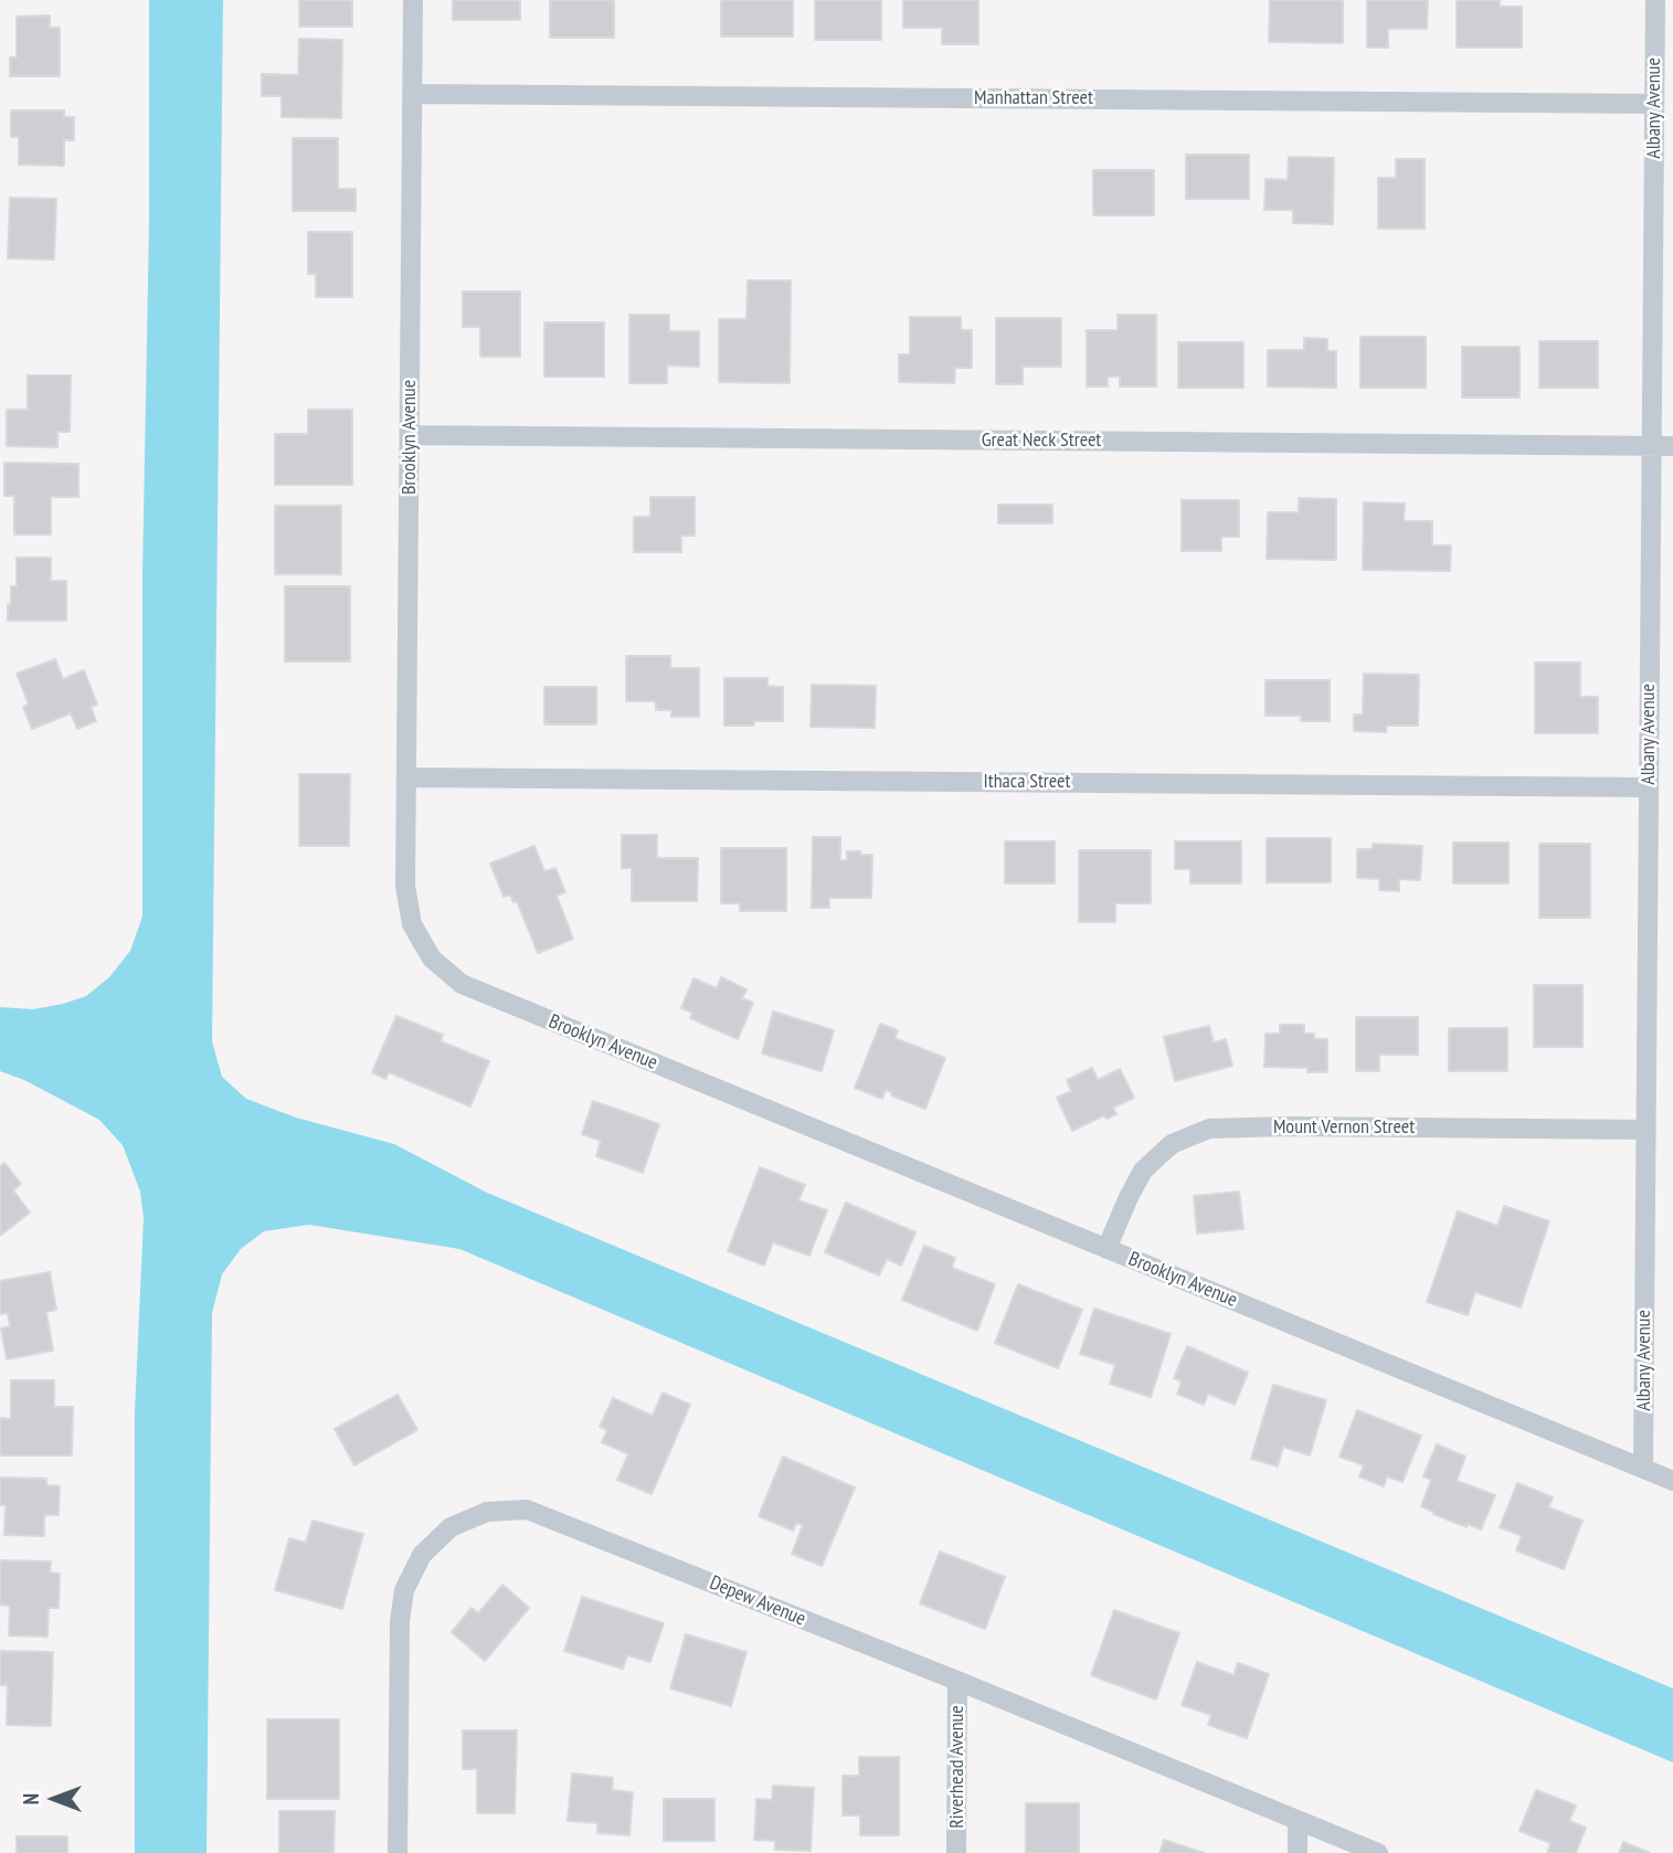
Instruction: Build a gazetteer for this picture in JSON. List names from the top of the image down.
{
  "streets": {
    "street": [
      "Manhattan Street",
      "Albany Avenue",
      "Brooklyn Avenue",
      "Great Neck Street",
      "Ithaca Street",
      "Mount Vernon Street",
      "Depew Avenue",
      "Riverhead Avenue"
    ]
  },
  "crossings": [
    ["Manhattan Street", "Albany Avenue"],
    ["Manhattan Street", "Brooklyn Avenue"],
    ["Albany Avenue", "Brooklyn Avenue"],
    ["Albany Avenue", "Great Neck Street"],
    ["Albany Avenue", "Ithaca Street"],
    ["Albany Avenue", "Mount Vernon Street"],
    ["Brooklyn Avenue", "Great Neck Street"],
    ["Brooklyn Avenue", "Ithaca Street"],
    ["Brooklyn Avenue", "Mount Vernon Street"],
    ["Depew Avenue", "Riverhead Avenue"]
  ],
  "north": "left"
}
